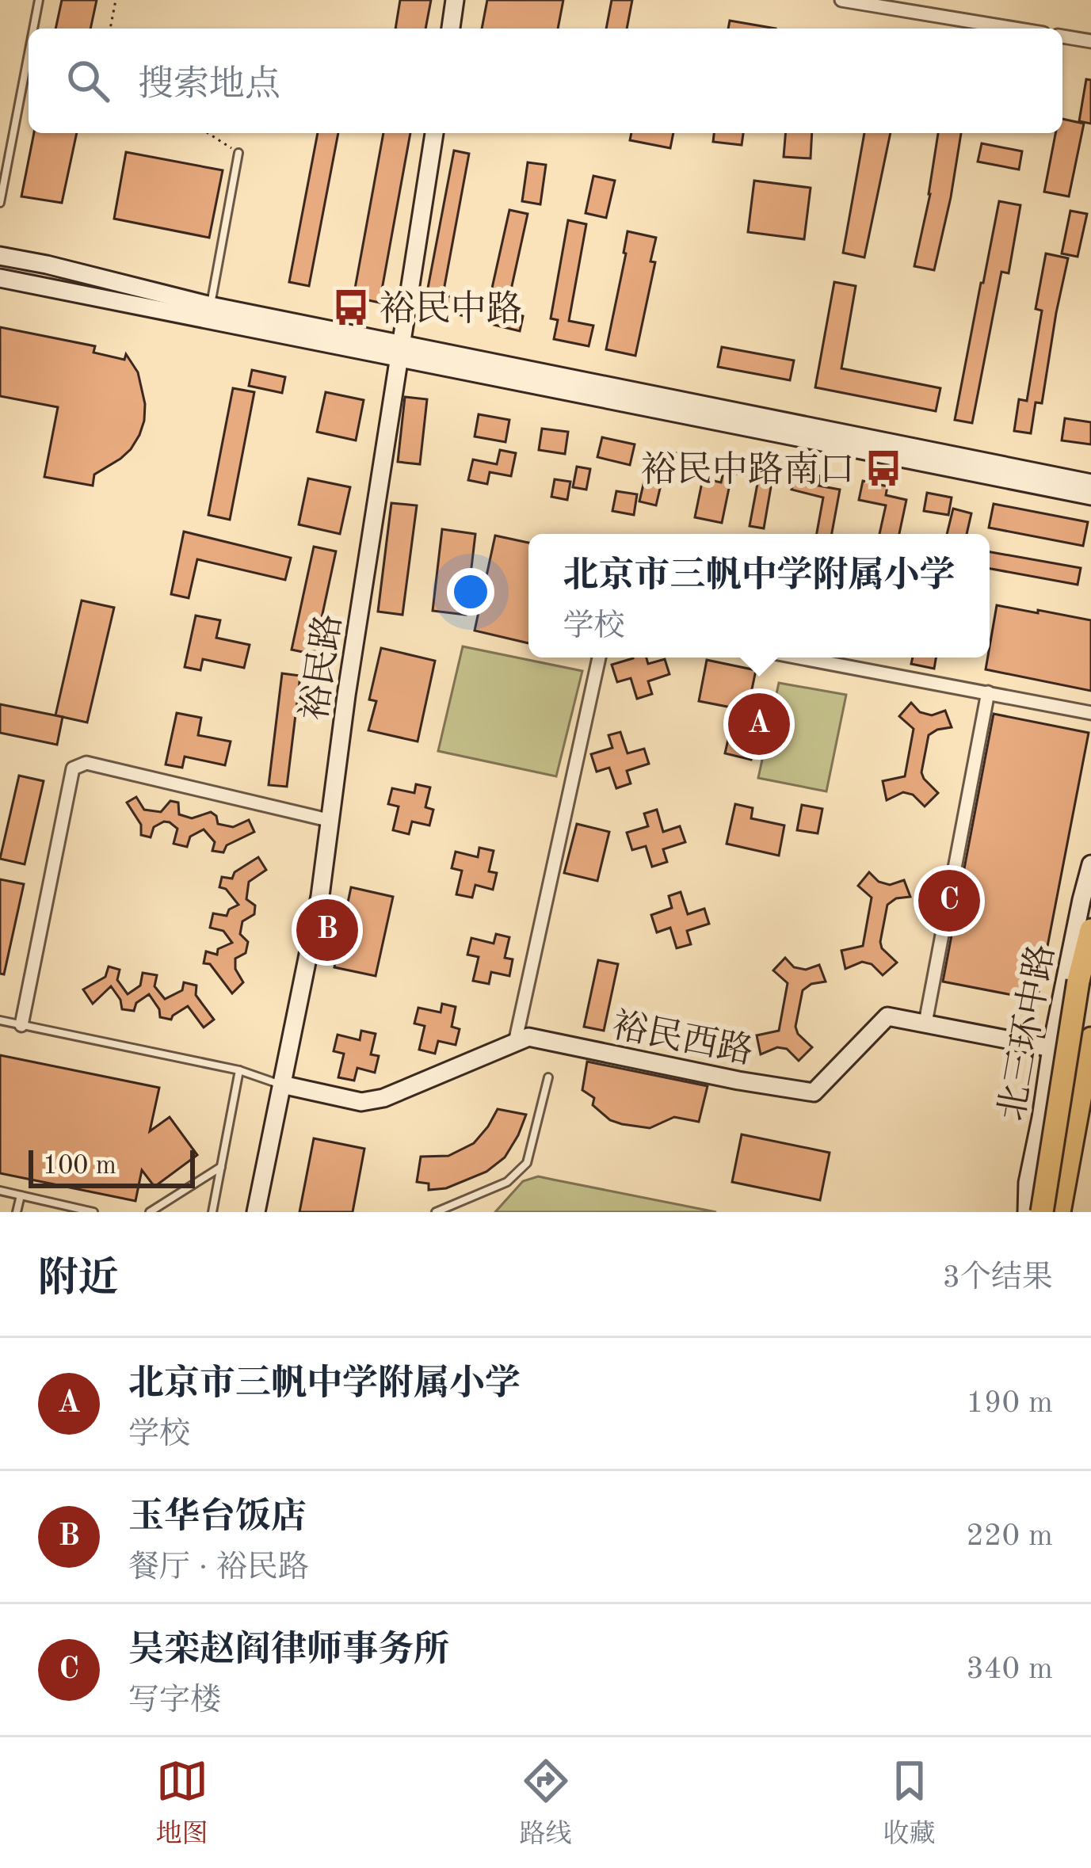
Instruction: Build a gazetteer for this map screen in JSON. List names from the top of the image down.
{
  "streets": {
    "street": ["裕民路", "北三环中路", "裕民西路"]
  },
  "crossings": [
    ["裕民路", "裕民西路"],
    ["北三环中路", "裕民西路"]
  ],
  "places": {
    "bus stop": ["裕民中路", "裕民中路南口"]
  },
  "scale_bar": "100 m",
  "page": {
    "search": "搜索地点",
    "popup": ["北京市三帆中学附属小学", "学校"],
    "pins": ["A", "C", "B"],
    "scale": "100 m",
    "heading": ["附近", "3个结果"],
    "list": [
      {
        "mark": "A",
        "name": "北京市三帆中学附属小学",
        "note": "学校",
        "value": "190 m"
      },
      {
        "mark": "B",
        "name": "玉华台饭店",
        "note": "餐厅 · 裕民路",
        "value": "220 m"
      },
      {
        "mark": "C",
        "name": "吴栾赵阎律师事务所",
        "note": "写字楼",
        "value": "340 m"
      }
    ],
    "nav": ["地图", "路线", "收藏"]
  }
}
